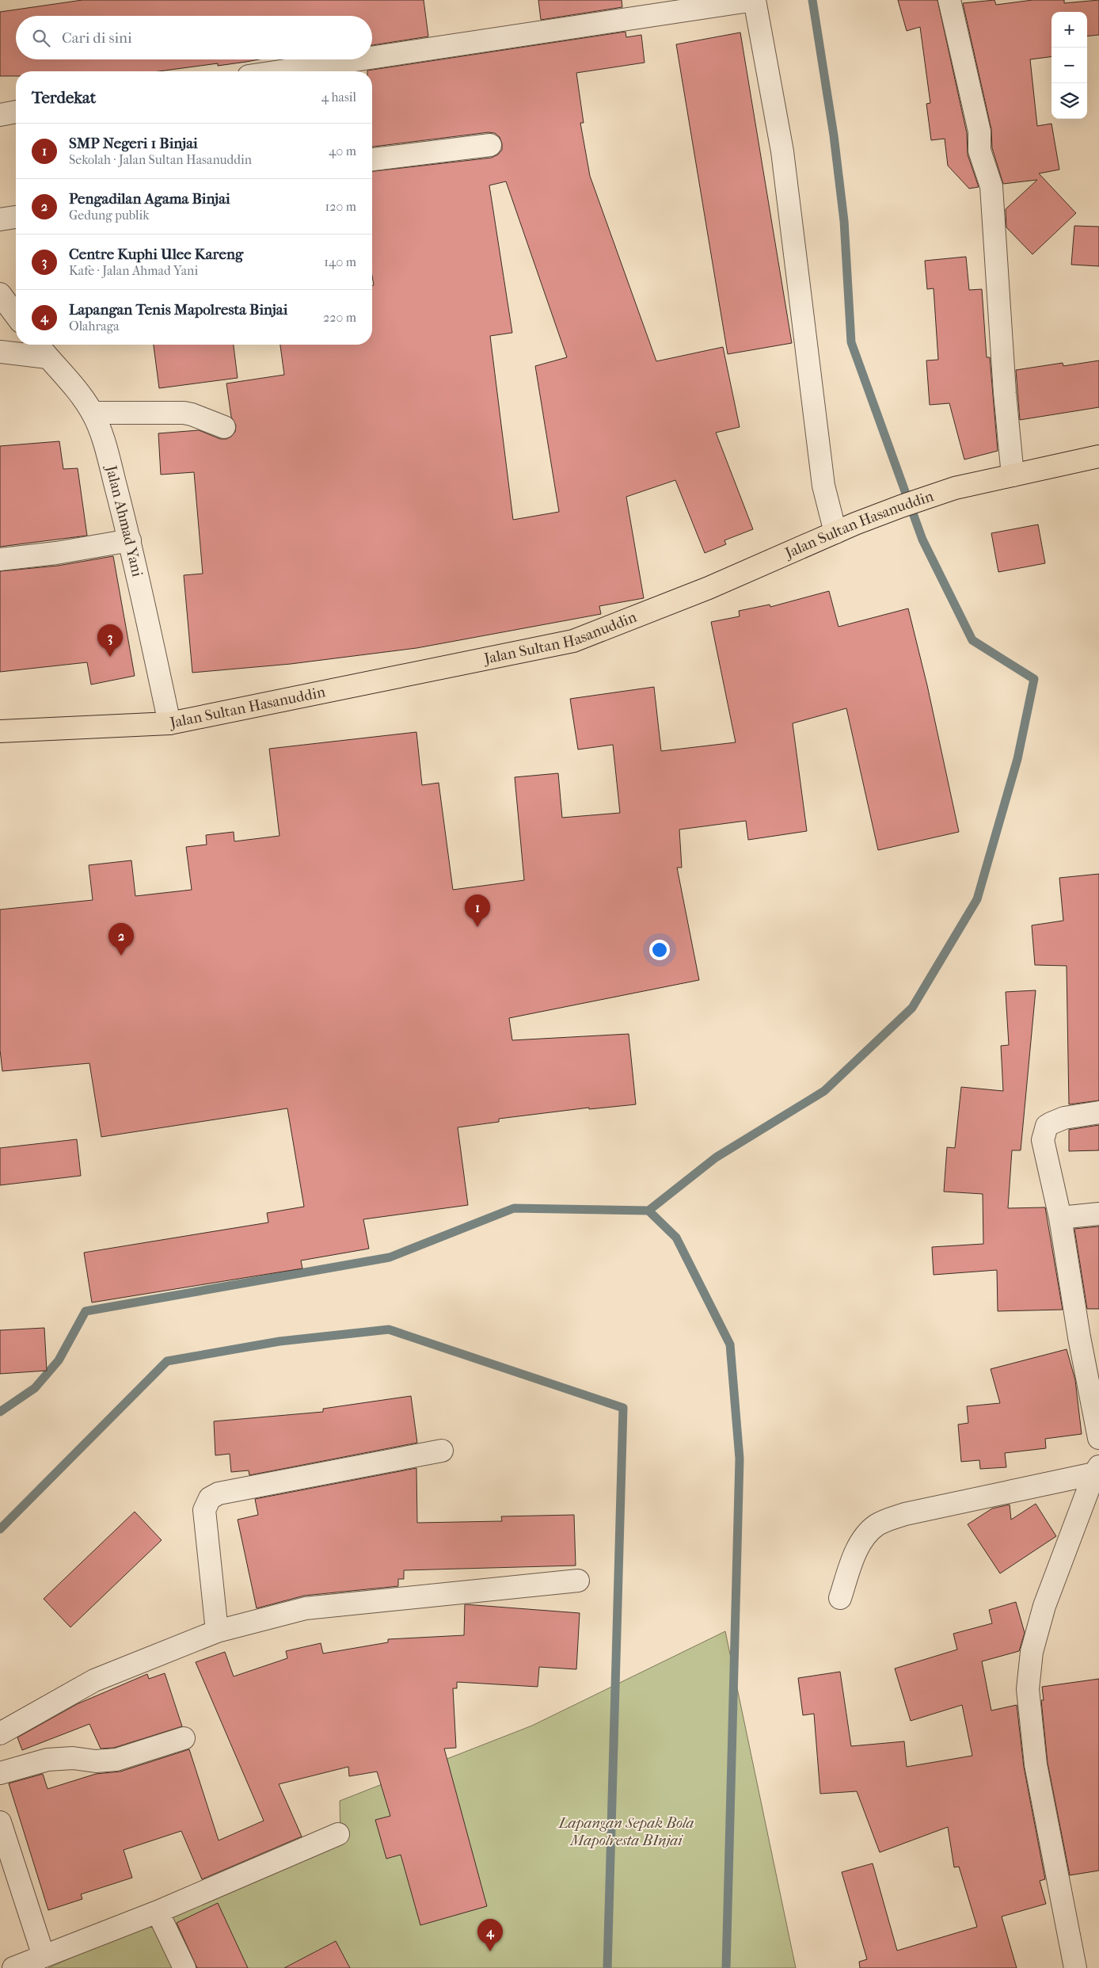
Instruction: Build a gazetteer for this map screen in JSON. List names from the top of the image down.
{
  "streets": {
    "main road": ["Jalan Sultan Hasanuddin"],
    "street": ["Jalan Ahmad Yani"]
  },
  "crossings": [
    ["Jalan Ahmad Yani", "Jalan Sultan Hasanuddin"]
  ],
  "parks": ["Lapangan Sepak Bola Mapolresta BInjai"],
  "page": {
    "map_buttons": ["+", "−"],
    "search": "Cari di sini",
    "heading": ["Terdekat", "4 hasil"],
    "list": [
      {
        "mark": "1",
        "name": "SMP Negeri 1 Binjai",
        "note": "Sekolah · Jalan Sultan Hasanuddin",
        "value": "40 m"
      },
      {
        "mark": "2",
        "name": "Pengadilan Agama Binjai",
        "note": "Gedung publik",
        "value": "120 m"
      },
      {
        "mark": "3",
        "name": "Centre Kuphi Ulee Kareng",
        "note": "Kafe · Jalan Ahmad Yani",
        "value": "140 m"
      },
      {
        "mark": "4",
        "name": "Lapangan Tenis Mapolresta Binjai",
        "note": "Olahraga",
        "value": "220 m"
      }
    ],
    "pins": [
      "3",
      "1",
      "2",
      "4"
    ]
  }
}
